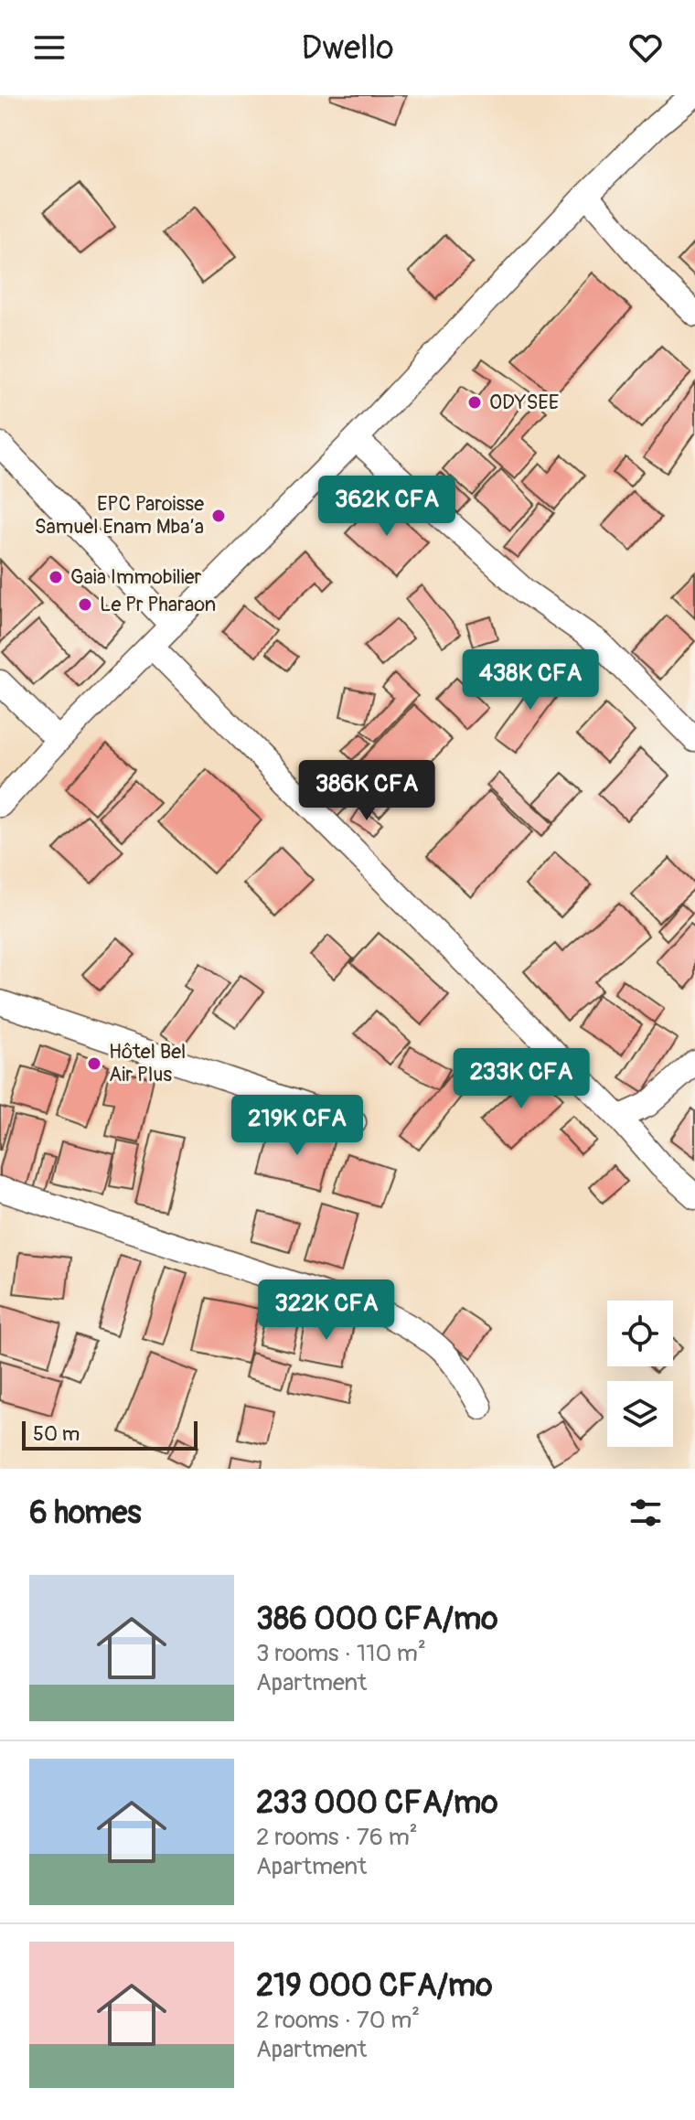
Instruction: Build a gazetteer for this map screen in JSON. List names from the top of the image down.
{
  "places": [
    "ODYSEE",
    "EPC Paroisse Samuel Enam Mba’a",
    "Gaia Immobilier",
    "Le Pr Pharaon",
    "Hôtel Bel Air Plus"
  ],
  "scale_bar": "50 m",
  "page": {
    "header": "Dwello",
    "price": [
      "362K CFA",
      "438K CFA",
      "386K CFA",
      "233K CFA",
      "219K CFA",
      "322K CFA"
    ],
    "scale": "50 m",
    "heading": "6 homes",
    "list": [
      {
        "name": "386 000 CFA/mo",
        "note": "3 rooms · 110 m² · Apartment"
      },
      {
        "name": "233 000 CFA/mo",
        "note": "2 rooms · 76 m² · Apartment"
      },
      {
        "name": "219 000 CFA/mo",
        "note": "2 rooms · 70 m² · Apartment"
      }
    ]
  }
}
